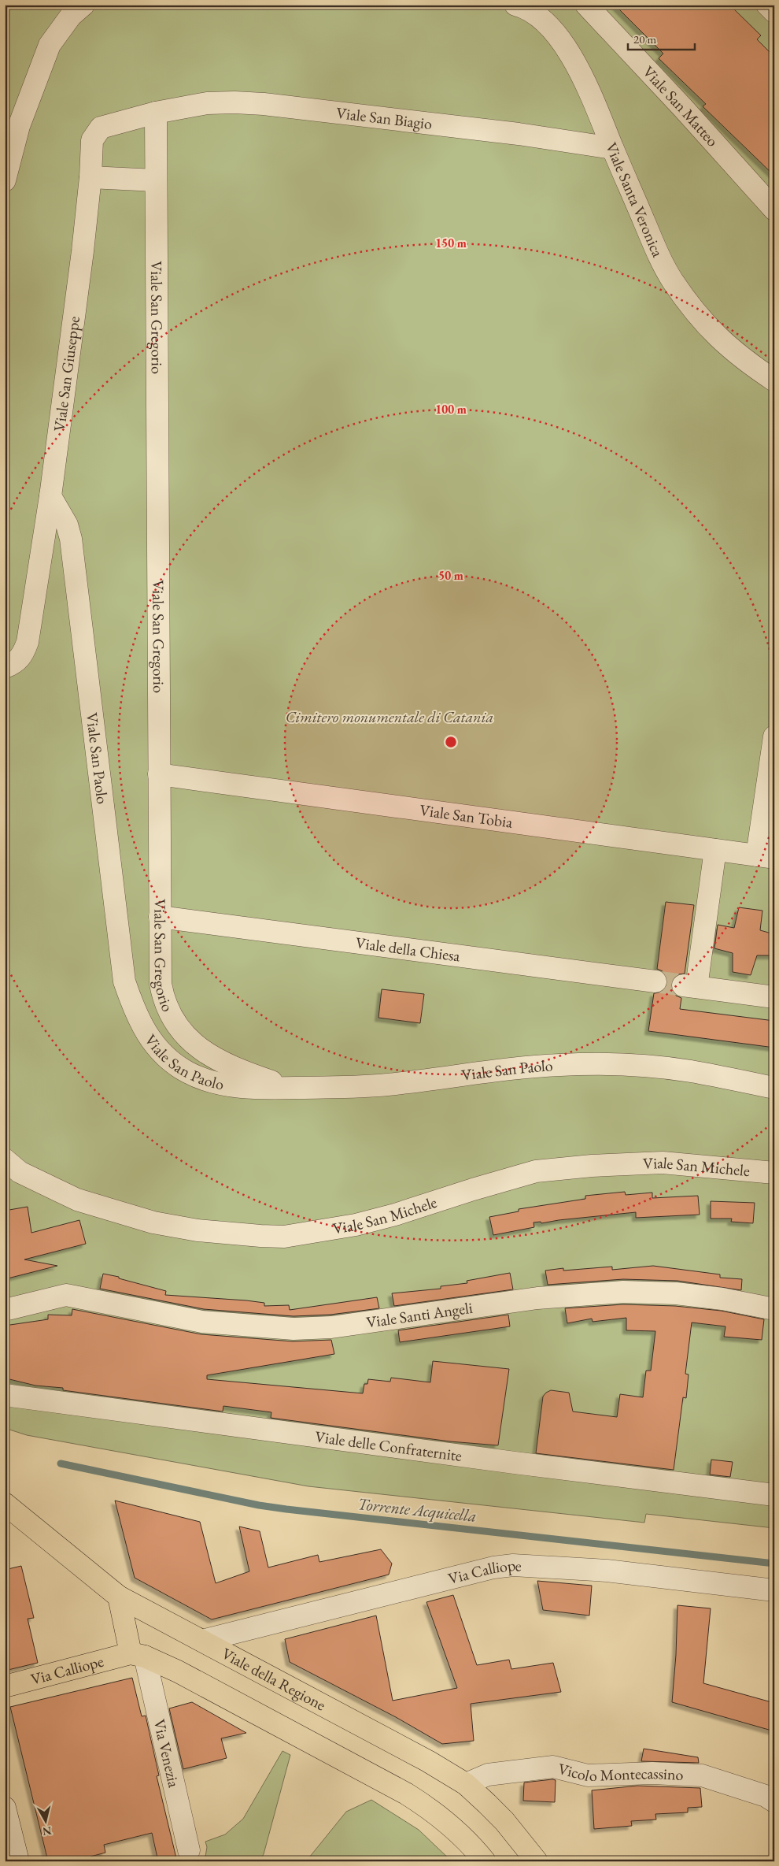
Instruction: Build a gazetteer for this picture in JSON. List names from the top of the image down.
{
  "streets": {
    "main road": ["Via Calliope", "Viale della Regione"],
    "street": [
      "Viale San Matteo",
      "Viale San Biagio",
      "Viale Santa Veronica",
      "Viale San Gregorio",
      "Viale San Giuseppe",
      "Viale San Paolo",
      "Viale San Tobia",
      "Viale della Chiesa",
      "Viale San Michele",
      "Viale Santi Angeli",
      "Viale delle Confraternite",
      "Via Venezia",
      "Vicolo Montecassino"
    ]
  },
  "crossings": [
    ["Viale San Biagio", "Viale Santa Veronica"],
    ["Viale San Biagio", "Viale San Gregorio"],
    ["Viale San Biagio", "Viale San Giuseppe"],
    ["Viale San Gregorio", "Viale San Giuseppe"],
    ["Viale San Gregorio", "Viale San Paolo"],
    ["Viale San Gregorio", "Viale San Tobia"],
    ["Viale San Gregorio", "Viale della Chiesa"],
    ["Viale San Giuseppe", "Viale San Paolo"],
    ["Via Calliope", "Viale della Regione"],
    ["Via Calliope", "Via Venezia"],
    ["Viale della Regione", "Vicolo Montecassino"]
  ],
  "water": ["Torrente Acquicella"],
  "parks": ["Cimitero monumentale di Catania"],
  "scale_bar": "20 m",
  "north": "bottom",
  "rings": ["150 m", "100 m", "50 m"]
}
